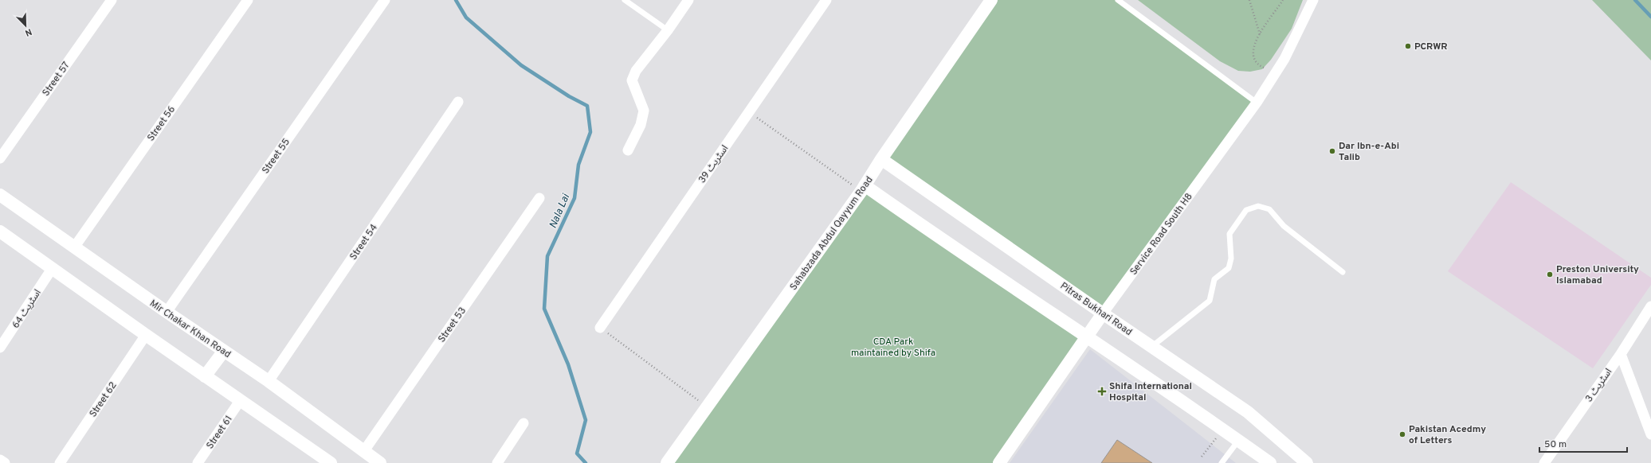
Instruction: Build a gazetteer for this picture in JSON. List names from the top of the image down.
{
  "streets": {
    "street": [
      "Street 57",
      "Street 56",
      "Street 55",
      "اسٹریٹ 39",
      "Sahabzada Abdul Qayyum Road",
      "Service Road South H8",
      "Street 54",
      "اسٹریٹ 64",
      "Pitras Bukhari Road",
      "Street 53",
      "Mir Chakar Khan Road",
      "اسٹریٹ 3",
      "Street 62",
      "Street 61"
    ]
  },
  "crossings": [
    ["Street 56", "Mir Chakar Khan Road"],
    ["Street 55", "Mir Chakar Khan Road"],
    ["Sahabzada Abdul Qayyum Road", "Pitras Bukhari Road"],
    ["Service Road South H8", "Pitras Bukhari Road"],
    ["Street 54", "Mir Chakar Khan Road"],
    ["Street 53", "Mir Chakar Khan Road"]
  ],
  "water": ["Nala Lai"],
  "parks": ["CDA Park maintained by Shifa"],
  "places": {
    "other": [
      "PCRWR",
      "Dar Ibn-e-Abi Talib",
      "Preston University Islamabad",
      "Pakistan Acedmy of Letters"
    ],
    "health": ["Shifa International Hospital"]
  },
  "scale_bar": "50 m",
  "north": "bottom right"
}
